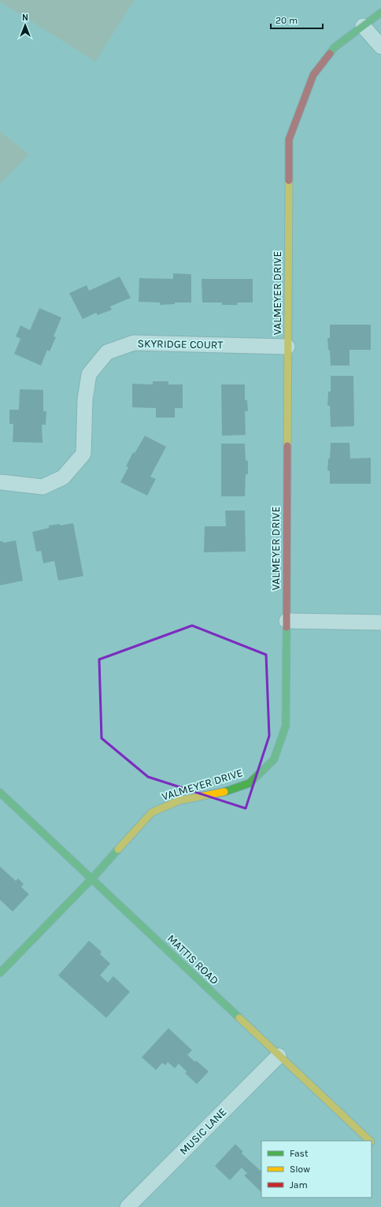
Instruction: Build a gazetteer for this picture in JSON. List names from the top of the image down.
{
  "streets": {
    "street": [
      "VALMEYER DRIVE",
      "SKYRIDGE COURT",
      "MATTIS ROAD",
      "MUSIC LANE"
    ]
  },
  "crossings": [
    ["VALMEYER DRIVE", "SKYRIDGE COURT"],
    ["VALMEYER DRIVE", "MATTIS ROAD"],
    ["MATTIS ROAD", "MUSIC LANE"]
  ],
  "legend": ["Fast", "Slow", "Jam"],
  "scale_bar": "20 m",
  "north": "top"
}
